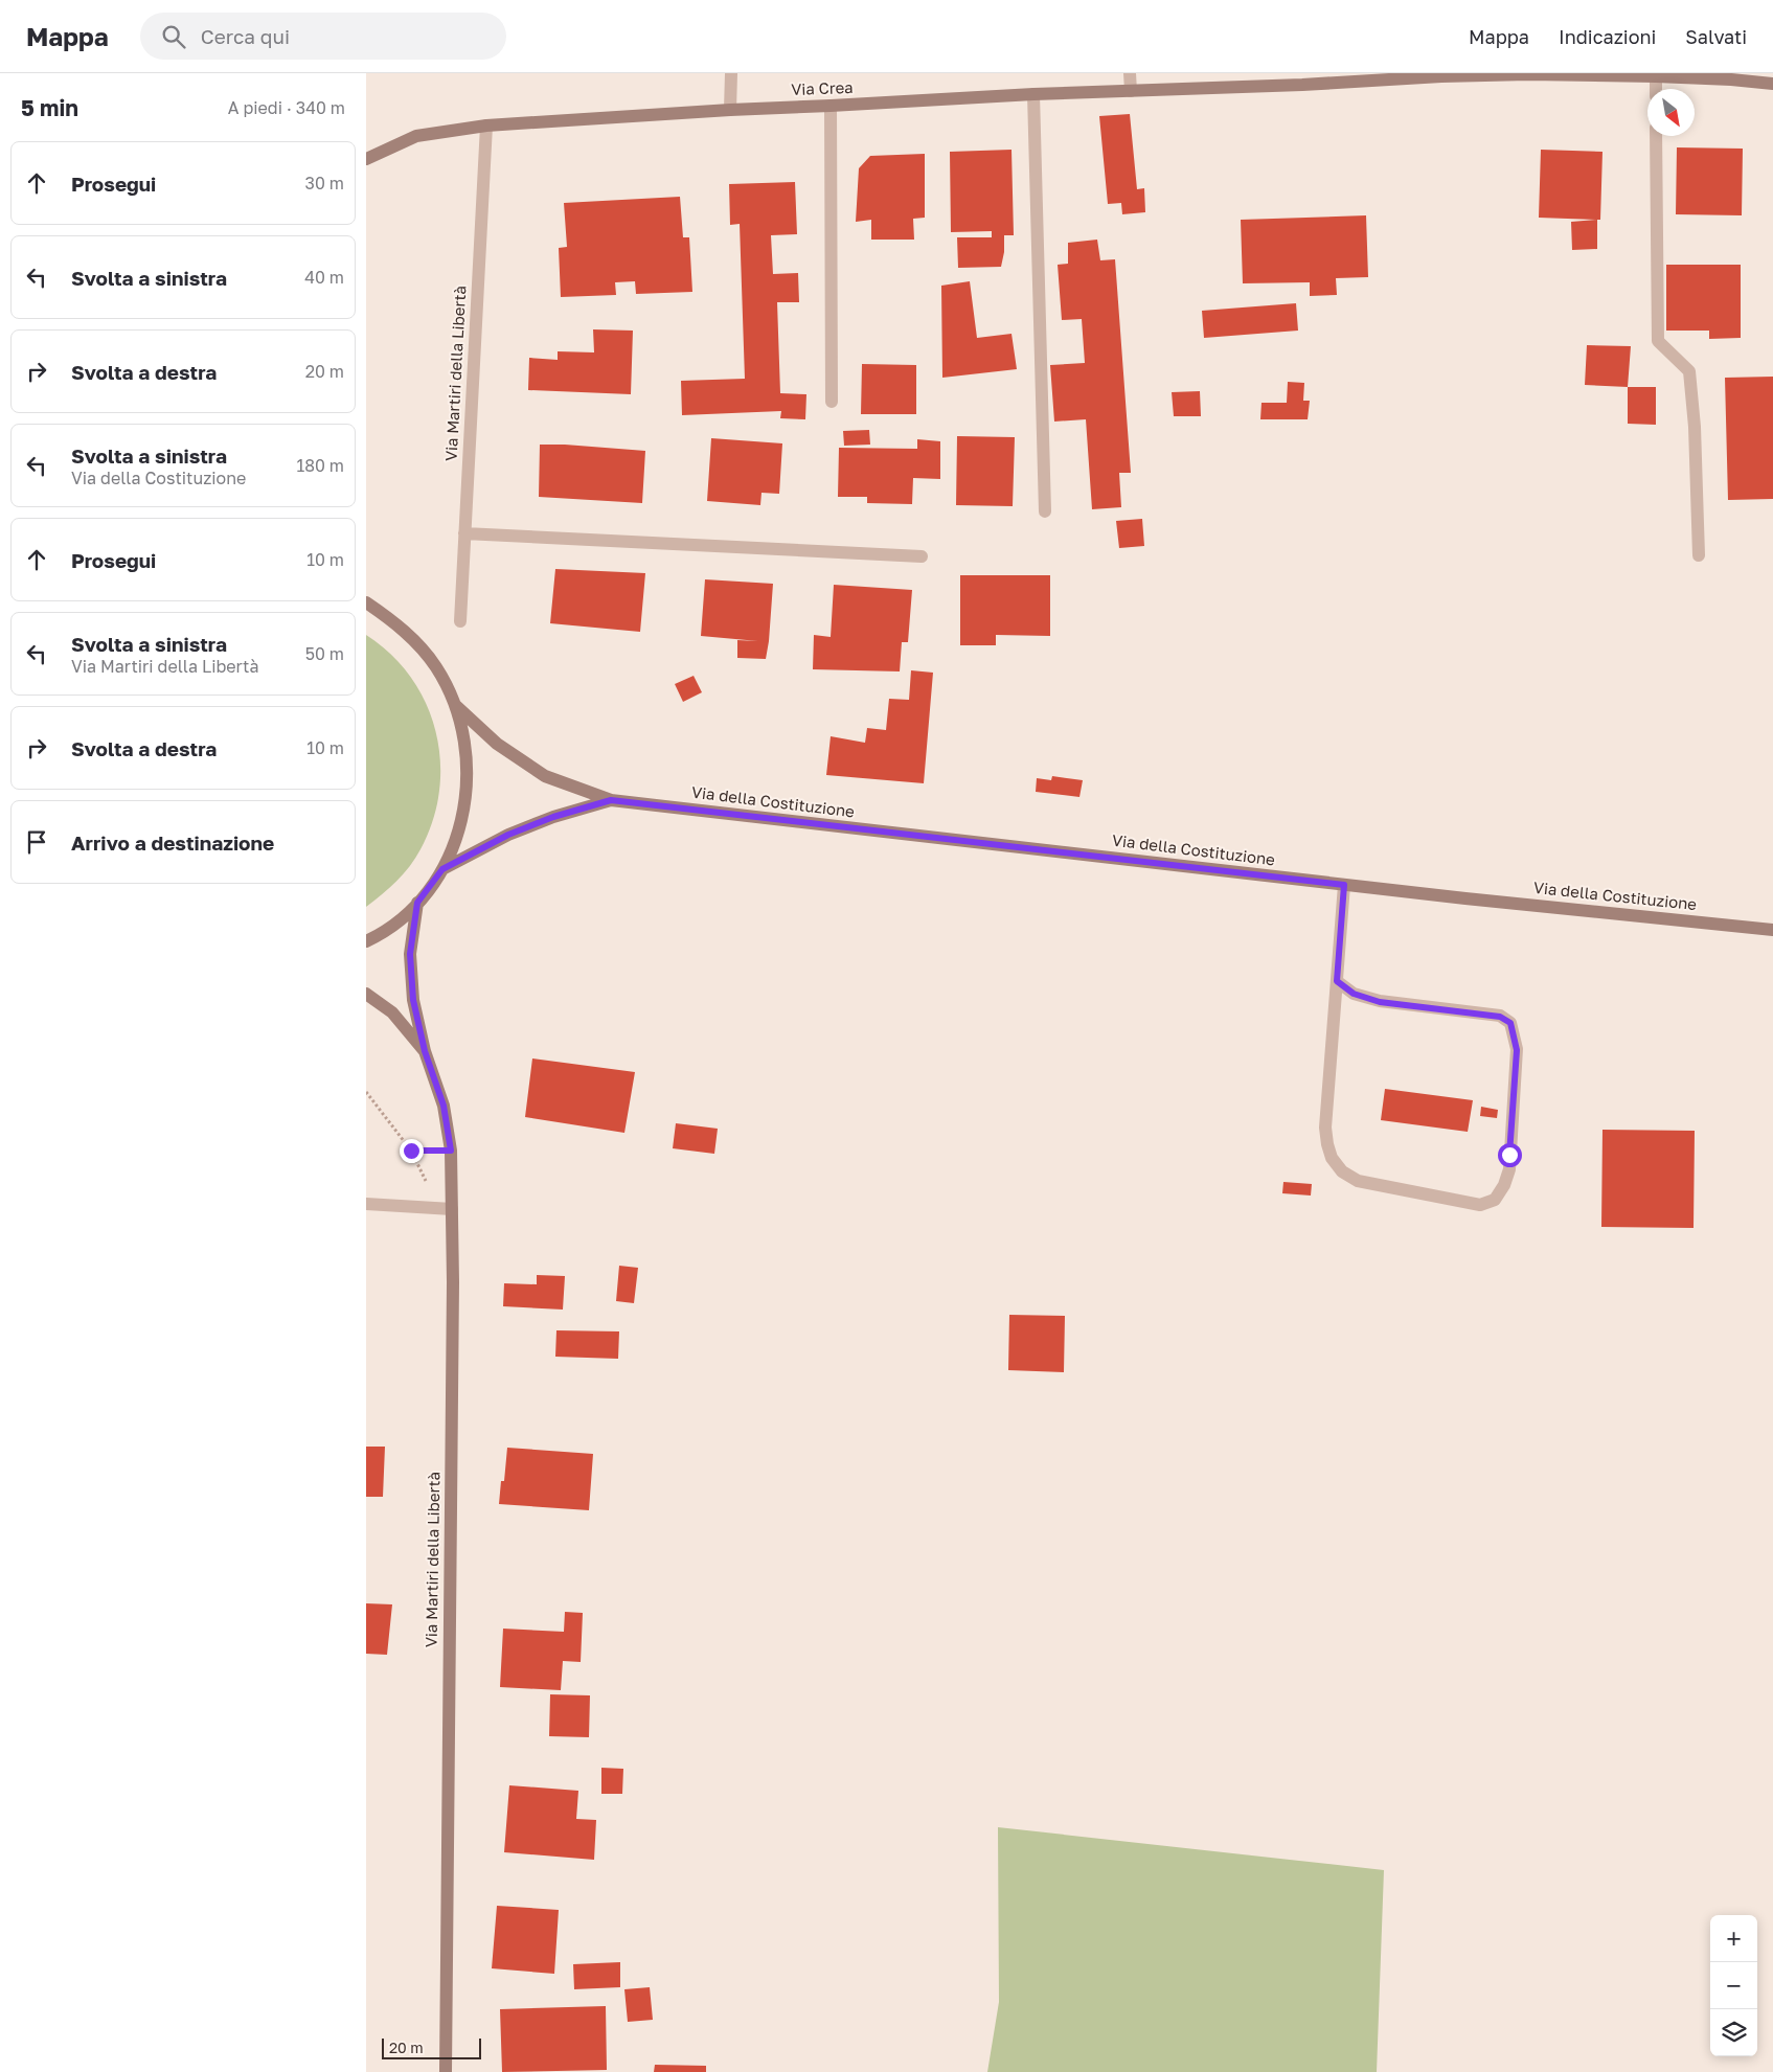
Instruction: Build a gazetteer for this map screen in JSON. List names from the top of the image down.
{
  "streets": {
    "street": ["Via Crea", "Via Martiri della Libertà", "Via della Costituzione"]
  },
  "crossings": [
    ["Via Crea", "Via Martiri della Libertà"]
  ],
  "scale_bar": "20 m",
  "north": "bottom right",
  "page": {
    "header": "Mappa",
    "search": "Cerca qui",
    "nav": ["Mappa", "Indicazioni", "Salvati"],
    "heading": ["5 min", "A piedi · 340 m"],
    "list": [
      ["Prosegui", "30 m"],
      ["Svolta a sinistra", "40 m"],
      ["Svolta a destra", "20 m"],
      ["Svolta a sinistra", "Via della Costituzione", "180 m"],
      ["Prosegui", "10 m"],
      ["Svolta a sinistra", "Via Martiri della Libertà", "50 m"],
      ["Svolta a destra", "10 m"],
      "Arrivo a destinazione"
    ],
    "map_buttons": ["+", "−"],
    "scale": "20 m"
  }
}
